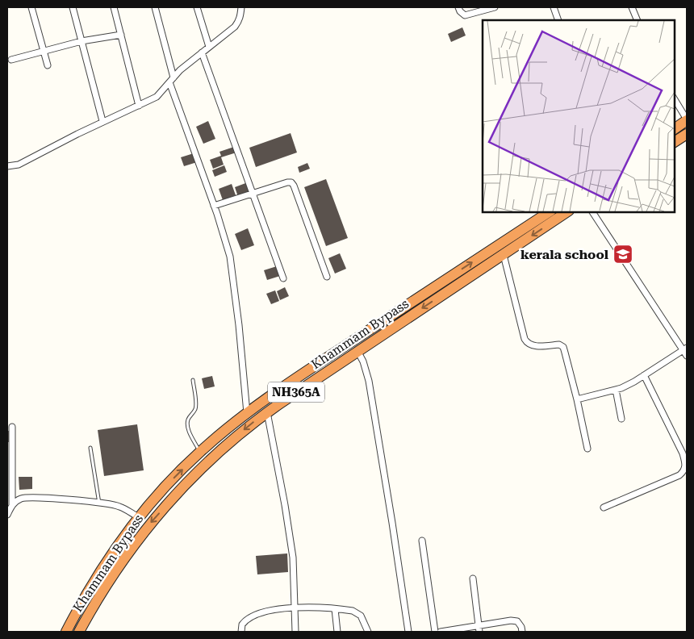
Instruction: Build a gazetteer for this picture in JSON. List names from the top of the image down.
{
  "streets": {
    "highway": ["Khammam Bypass", "NH365A"]
  },
  "places": {
    "school or university": ["kerala school"]
  }
}
